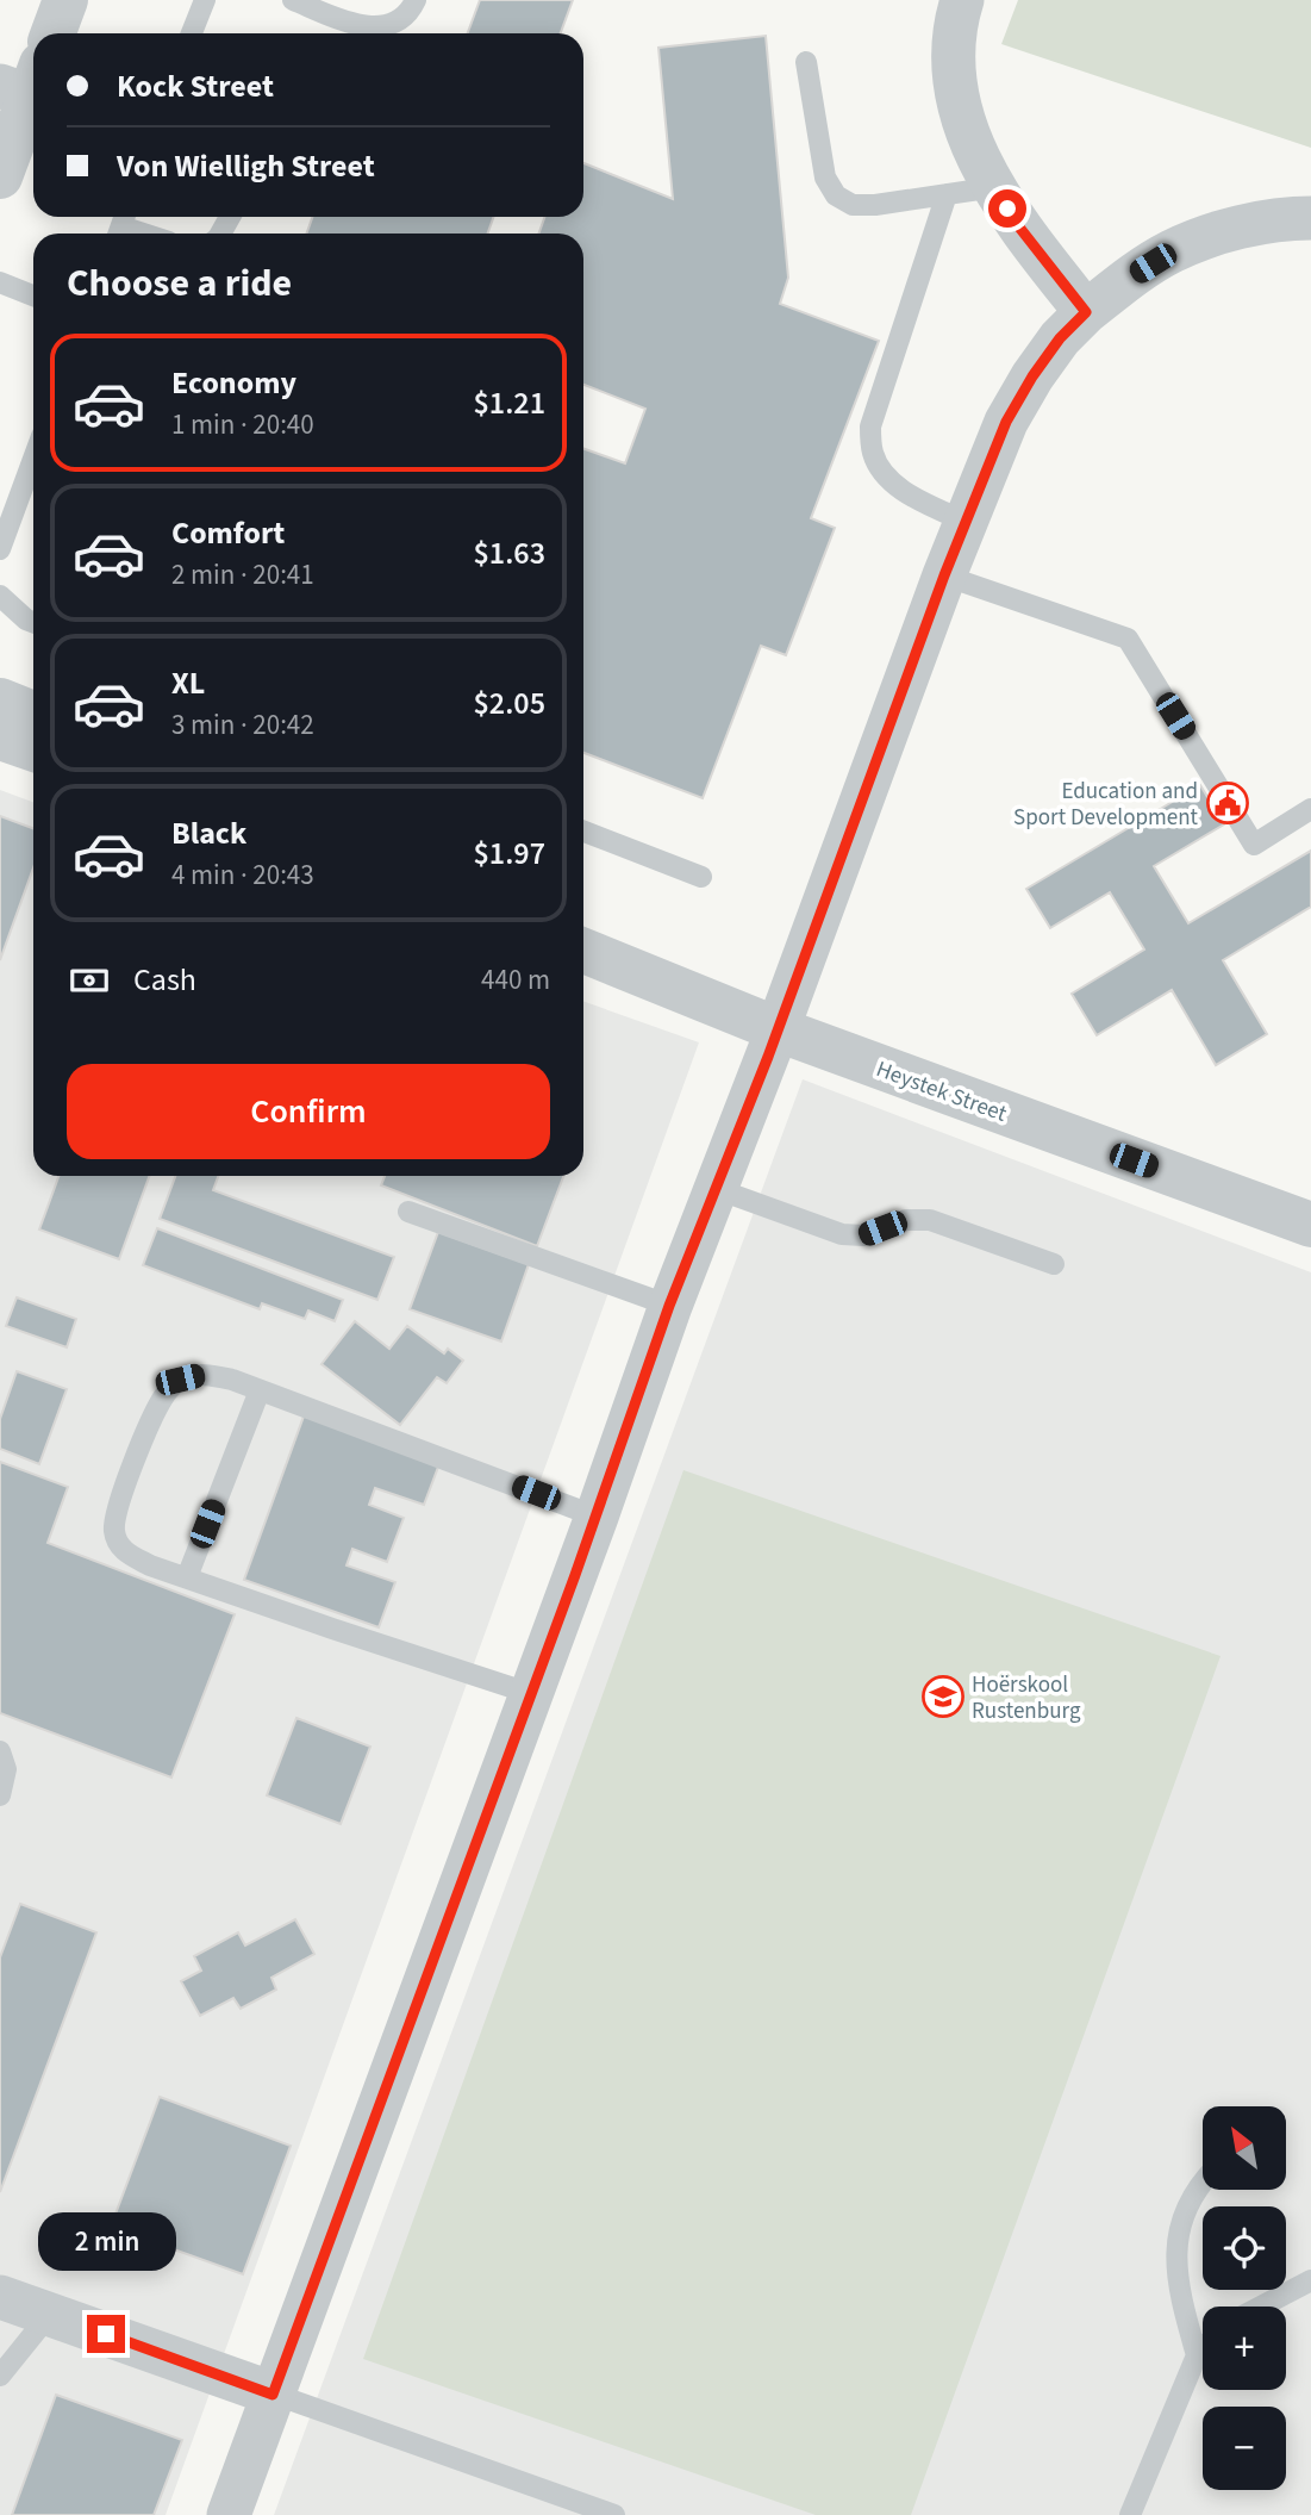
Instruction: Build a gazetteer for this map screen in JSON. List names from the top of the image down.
{
  "streets": {
    "street": ["Heystek Street"]
  },
  "places": {
    "public building": ["Education and Sport Development"],
    "school or university": ["Hoërskool Rustenburg"]
  },
  "north": "top left",
  "page": {
    "banner": ["Kock Street", "Von Wielligh Street"],
    "heading": "Choose a ride",
    "list": [
      {
        "name": "Economy",
        "note": "1 min · 20:40",
        "value": "$1.21"
      },
      {
        "name": "Comfort",
        "note": "2 min · 20:41",
        "value": "$1.63"
      },
      {
        "name": "XL",
        "note": "3 min · 20:42",
        "value": "$2.05"
      },
      {
        "name": "Black",
        "note": "4 min · 20:43",
        "value": "$1.97"
      }
    ],
    "pay": ["Cash", "440 m"],
    "buttons": "Confirm",
    "map_buttons": ["+", "−"],
    "bubble": "2 min"
  }
}
